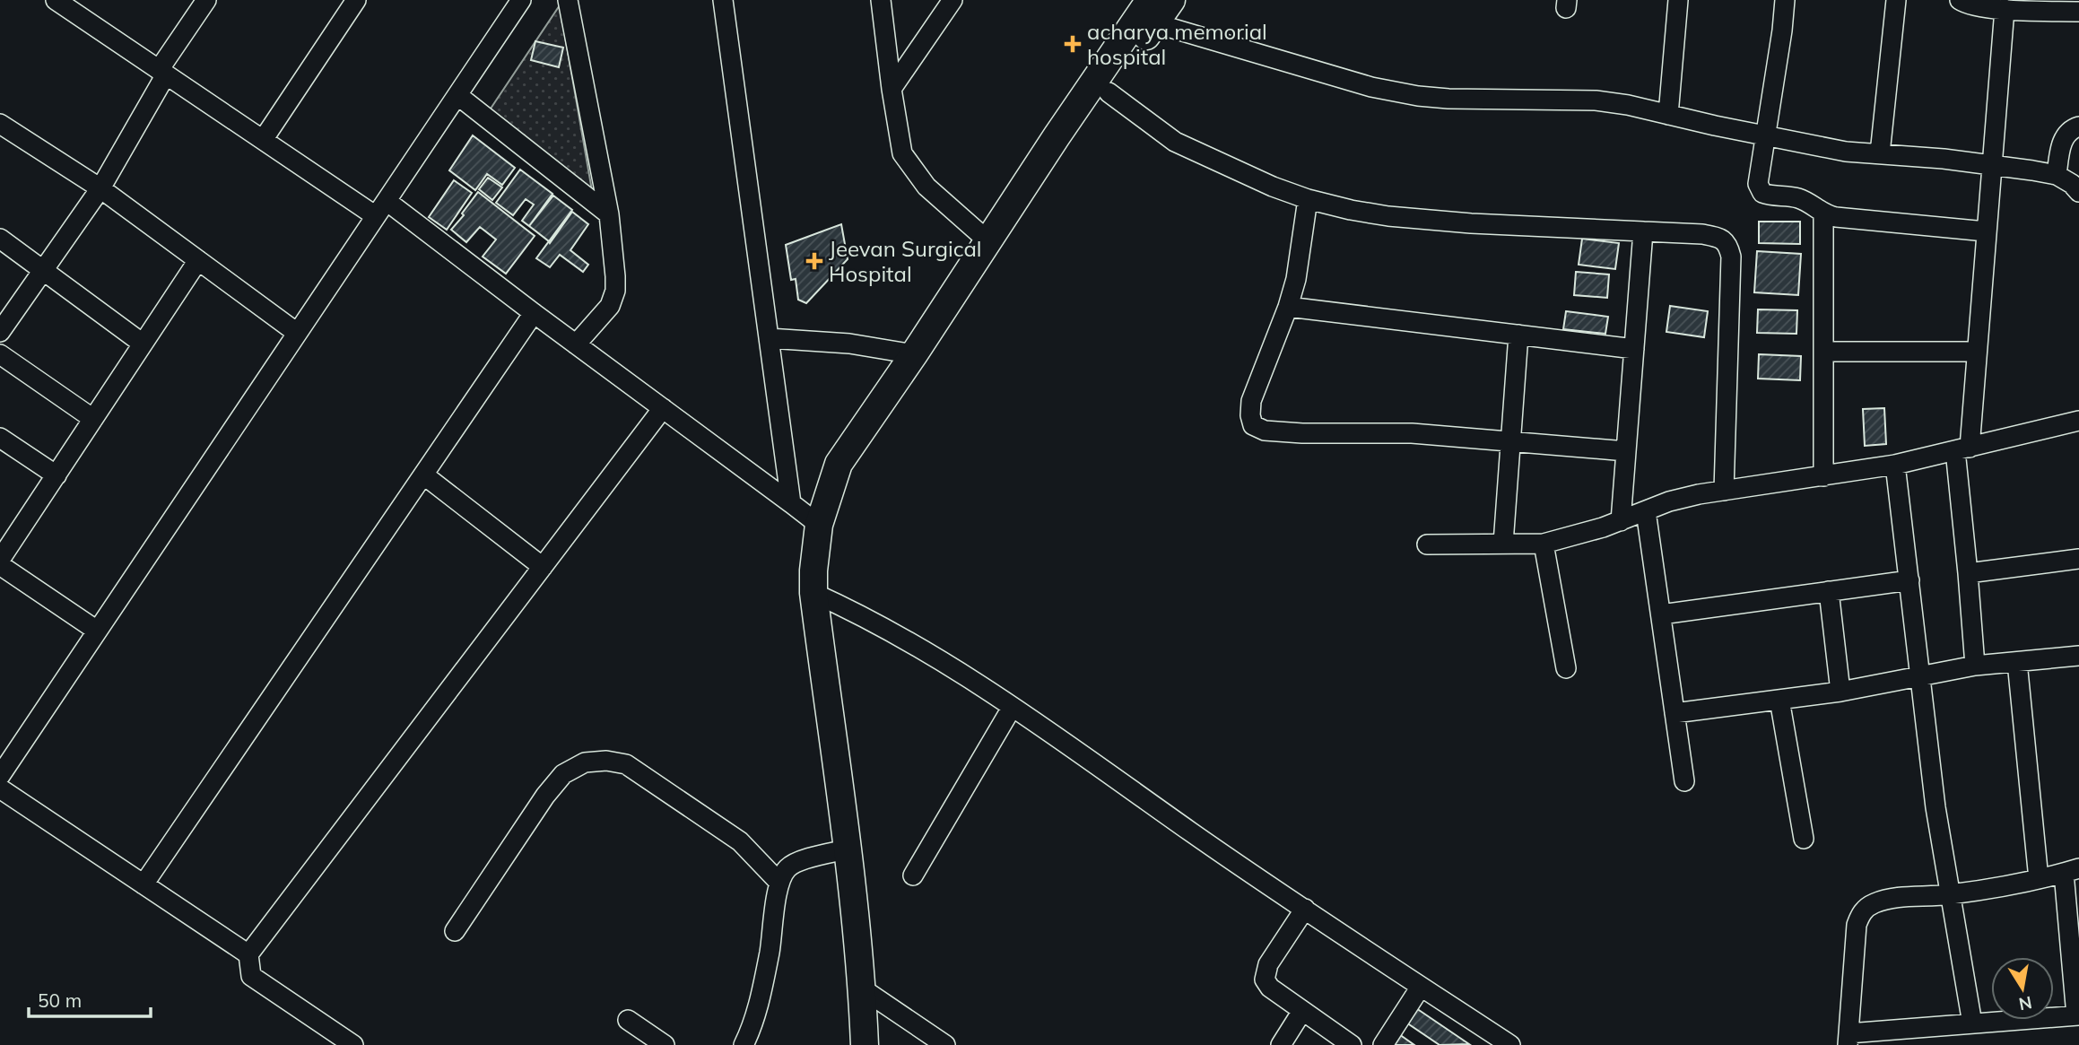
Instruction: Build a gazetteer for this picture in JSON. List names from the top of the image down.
{
  "places": {
    "health": ["acharya memorial hospital", "Jeevan Surgical Hospital"]
  },
  "scale_bar": "50 m",
  "north": "bottom"
}
